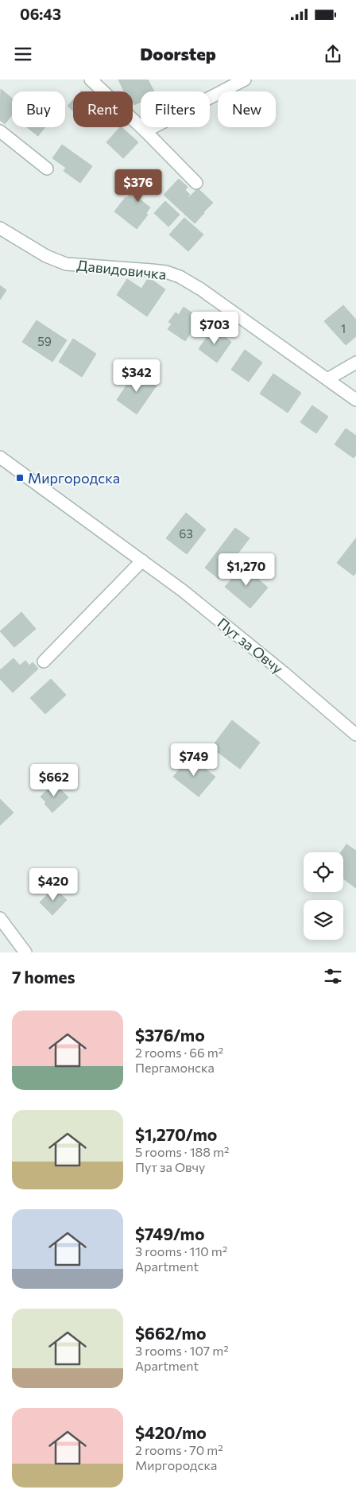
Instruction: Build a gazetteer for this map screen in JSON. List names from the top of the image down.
{
  "streets": {
    "street": ["Давидовичка", "Пут за Овчу"]
  },
  "places": {
    "transit": ["Миргородска"]
  },
  "house_numbers": ["1", "59", "63"],
  "page": {
    "status": "06:43",
    "header": "Doorstep",
    "chip": [
      "Buy",
      "Rent",
      "Filters",
      "New"
    ],
    "price": [
      "$376",
      "$703",
      "$342",
      "$1,270",
      "$749",
      "$662",
      "$420"
    ],
    "heading": "7 homes",
    "list": [
      {
        "name": "$376/mo",
        "note": "2 rooms · 66 m² · Пергамонска"
      },
      {
        "name": "$1,270/mo",
        "note": "5 rooms · 188 m² · Пут за Овчу"
      },
      {
        "name": "$749/mo",
        "note": "3 rooms · 110 m² · Apartment"
      },
      {
        "name": "$662/mo",
        "note": "3 rooms · 107 m² · Apartment"
      },
      {
        "name": "$420/mo",
        "note": "2 rooms · 70 m² · Миргородска"
      }
    ]
  }
}
